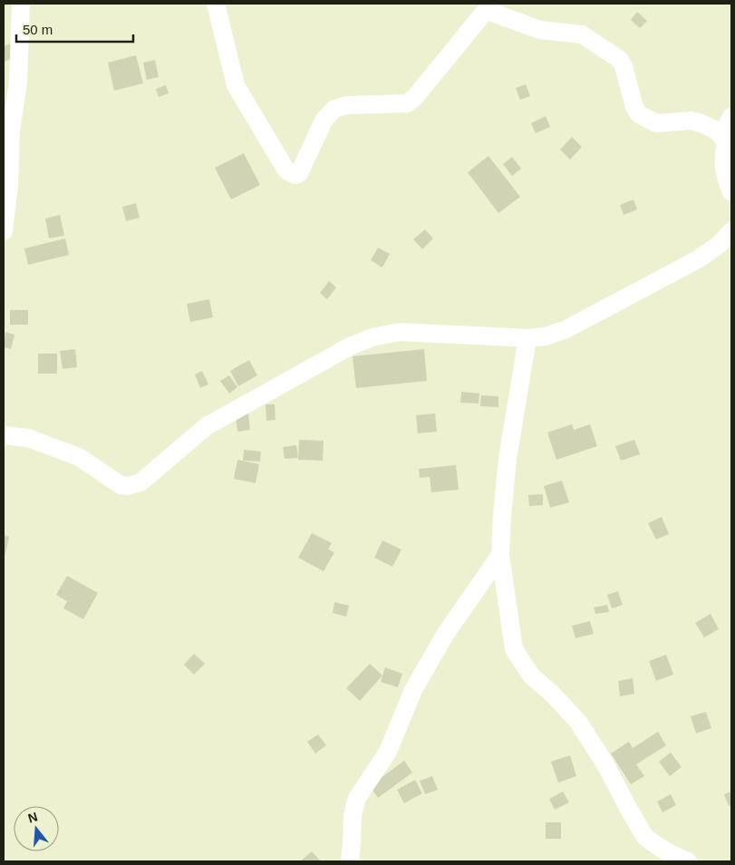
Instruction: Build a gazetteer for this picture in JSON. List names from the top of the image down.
{
  "scale_bar": "50 m",
  "north": "top"
}
